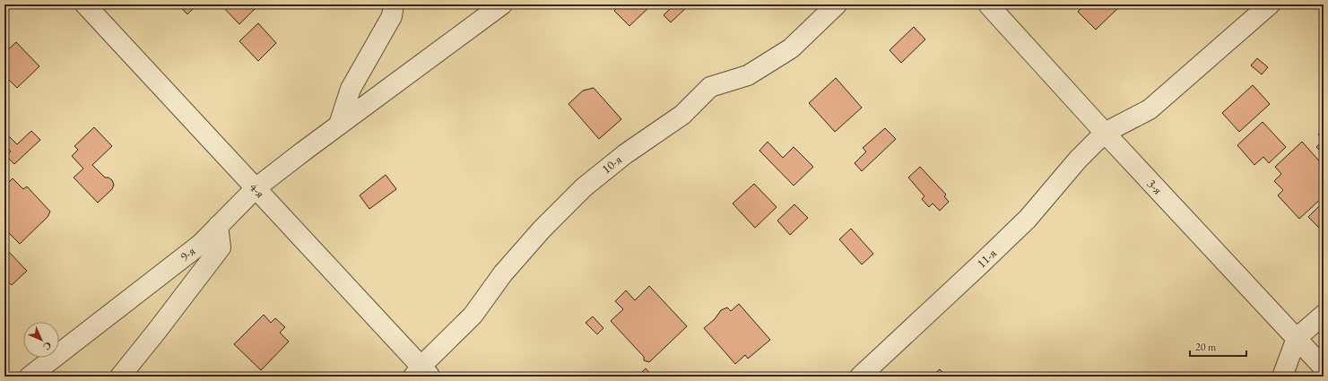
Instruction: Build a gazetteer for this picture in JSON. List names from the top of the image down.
{
  "streets": {
    "street": [
      "10-я",
      "3-я",
      "4-я",
      "9-я",
      "11-я"
    ]
  },
  "crossings": [
    ["10-я", "4-я"],
    ["3-я", "11-я"],
    ["4-я", "9-я"]
  ],
  "scale_bar": "20 m",
  "north": "bottom right"
}
